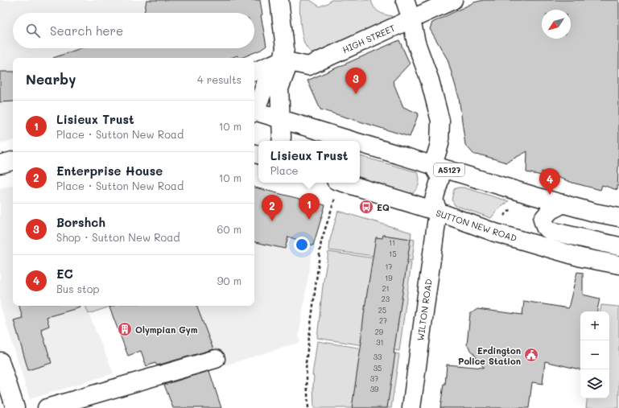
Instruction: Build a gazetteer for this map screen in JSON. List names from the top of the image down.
{
  "streets": {
    "street": [
      "HIGH STREET",
      "A5127",
      "SUTTON NEW ROAD",
      "WILTON ROAD"
    ]
  },
  "crossings": [
    ["A5127", "WILTON ROAD"],
    ["SUTTON NEW ROAD", "WILTON ROAD"]
  ],
  "places": {
    "bus stop": ["EQ"],
    "building": ["Olympian Gym"],
    "public building": ["Erdington Police Station"]
  },
  "house_numbers": [
    "11",
    "15",
    "17",
    "19",
    "21",
    "23",
    "25",
    "27",
    "29",
    "31",
    "33",
    "35",
    "37",
    "39"
  ],
  "north": "bottom left",
  "page": {
    "search": "Search here",
    "heading": ["Nearby", "4 results"],
    "pins": [
      "3",
      "4",
      "1",
      "2"
    ],
    "list": [
      {
        "mark": "1",
        "name": "Lisieux Trust",
        "note": "Place · Sutton New Road",
        "value": "10 m"
      },
      {
        "mark": "2",
        "name": "Enterprise House",
        "note": "Place · Sutton New Road",
        "value": "10 m"
      },
      {
        "mark": "3",
        "name": "Borshch",
        "note": "Shop · Sutton New Road",
        "value": "60 m"
      },
      {
        "mark": "4",
        "name": "EC",
        "note": "Bus stop",
        "value": "90 m"
      }
    ],
    "popup": ["Lisieux Trust", "Place"],
    "map_buttons": ["+", "−"]
  }
}
